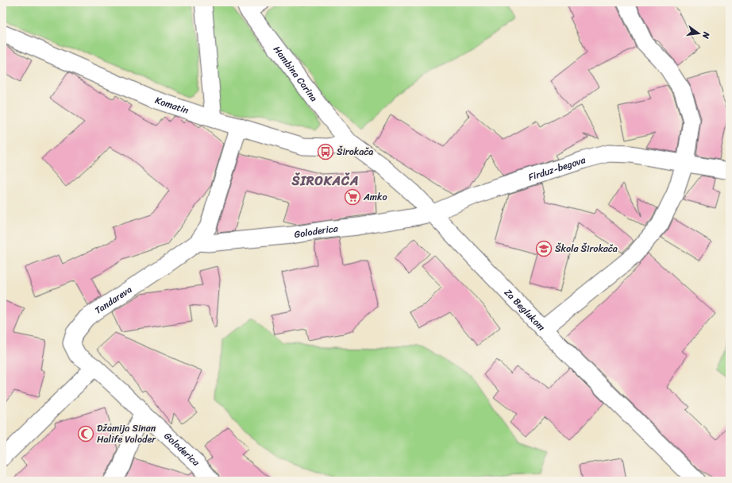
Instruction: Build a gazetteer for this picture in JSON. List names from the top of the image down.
{
  "streets": {
    "street": [
      "Hambina Carina",
      "Komatin",
      "Firduz-begova",
      "Goloderica",
      "Tandareva",
      "Za Beglukom"
    ]
  },
  "crossings": [
    ["Hambina Carina", "Komatin"],
    ["Hambina Carina", "Za Beglukom"],
    ["Komatin", "Tandareva"],
    ["Komatin", "Za Beglukom"],
    ["Firduz-begova", "Goloderica"],
    ["Firduz-begova", "Za Beglukom"],
    ["Goloderica", "Tandareva"],
    ["Goloderica", "Za Beglukom"]
  ],
  "districts": ["ŠIROKAČA"],
  "places": {
    "bus stop": ["Širokača"],
    "supermarket": ["Amko"],
    "school or university": ["Škola Širokača"],
    "mosque": ["Džamija Sinan Halife Voloder"]
  },
  "north": "right"
}
